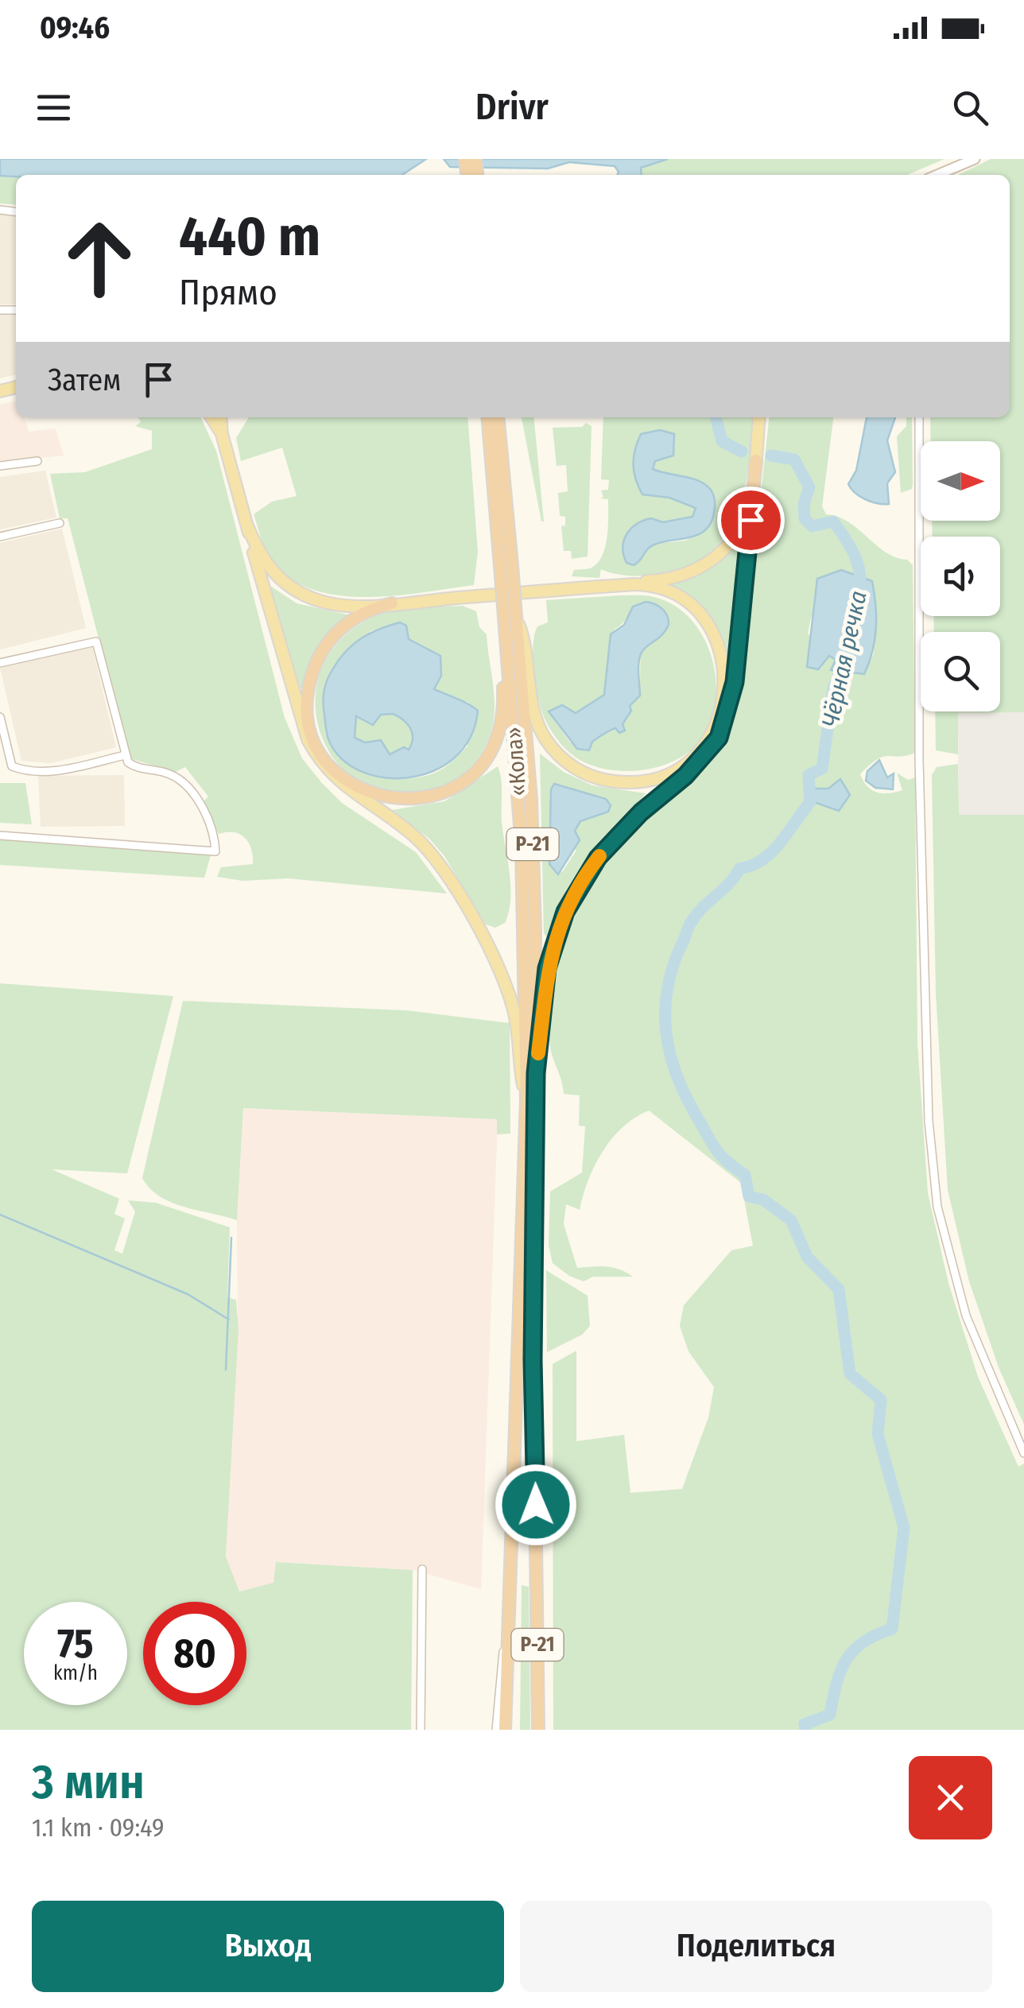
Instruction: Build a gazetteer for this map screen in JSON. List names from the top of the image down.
{
  "streets": {
    "highway": ["«Кола»", "Р-21"]
  },
  "water": ["Чёрная речка"],
  "north": "right",
  "page": {
    "status": "09:46",
    "header": "Drivr",
    "turn": ["440 m", "Прямо"],
    "then": "Затем",
    "speed": "75 km/h",
    "limit": "80",
    "heading": ["3 мин", "1.1 km · 09:49"],
    "buttons": ["Выход", "Поделиться"]
  }
}
